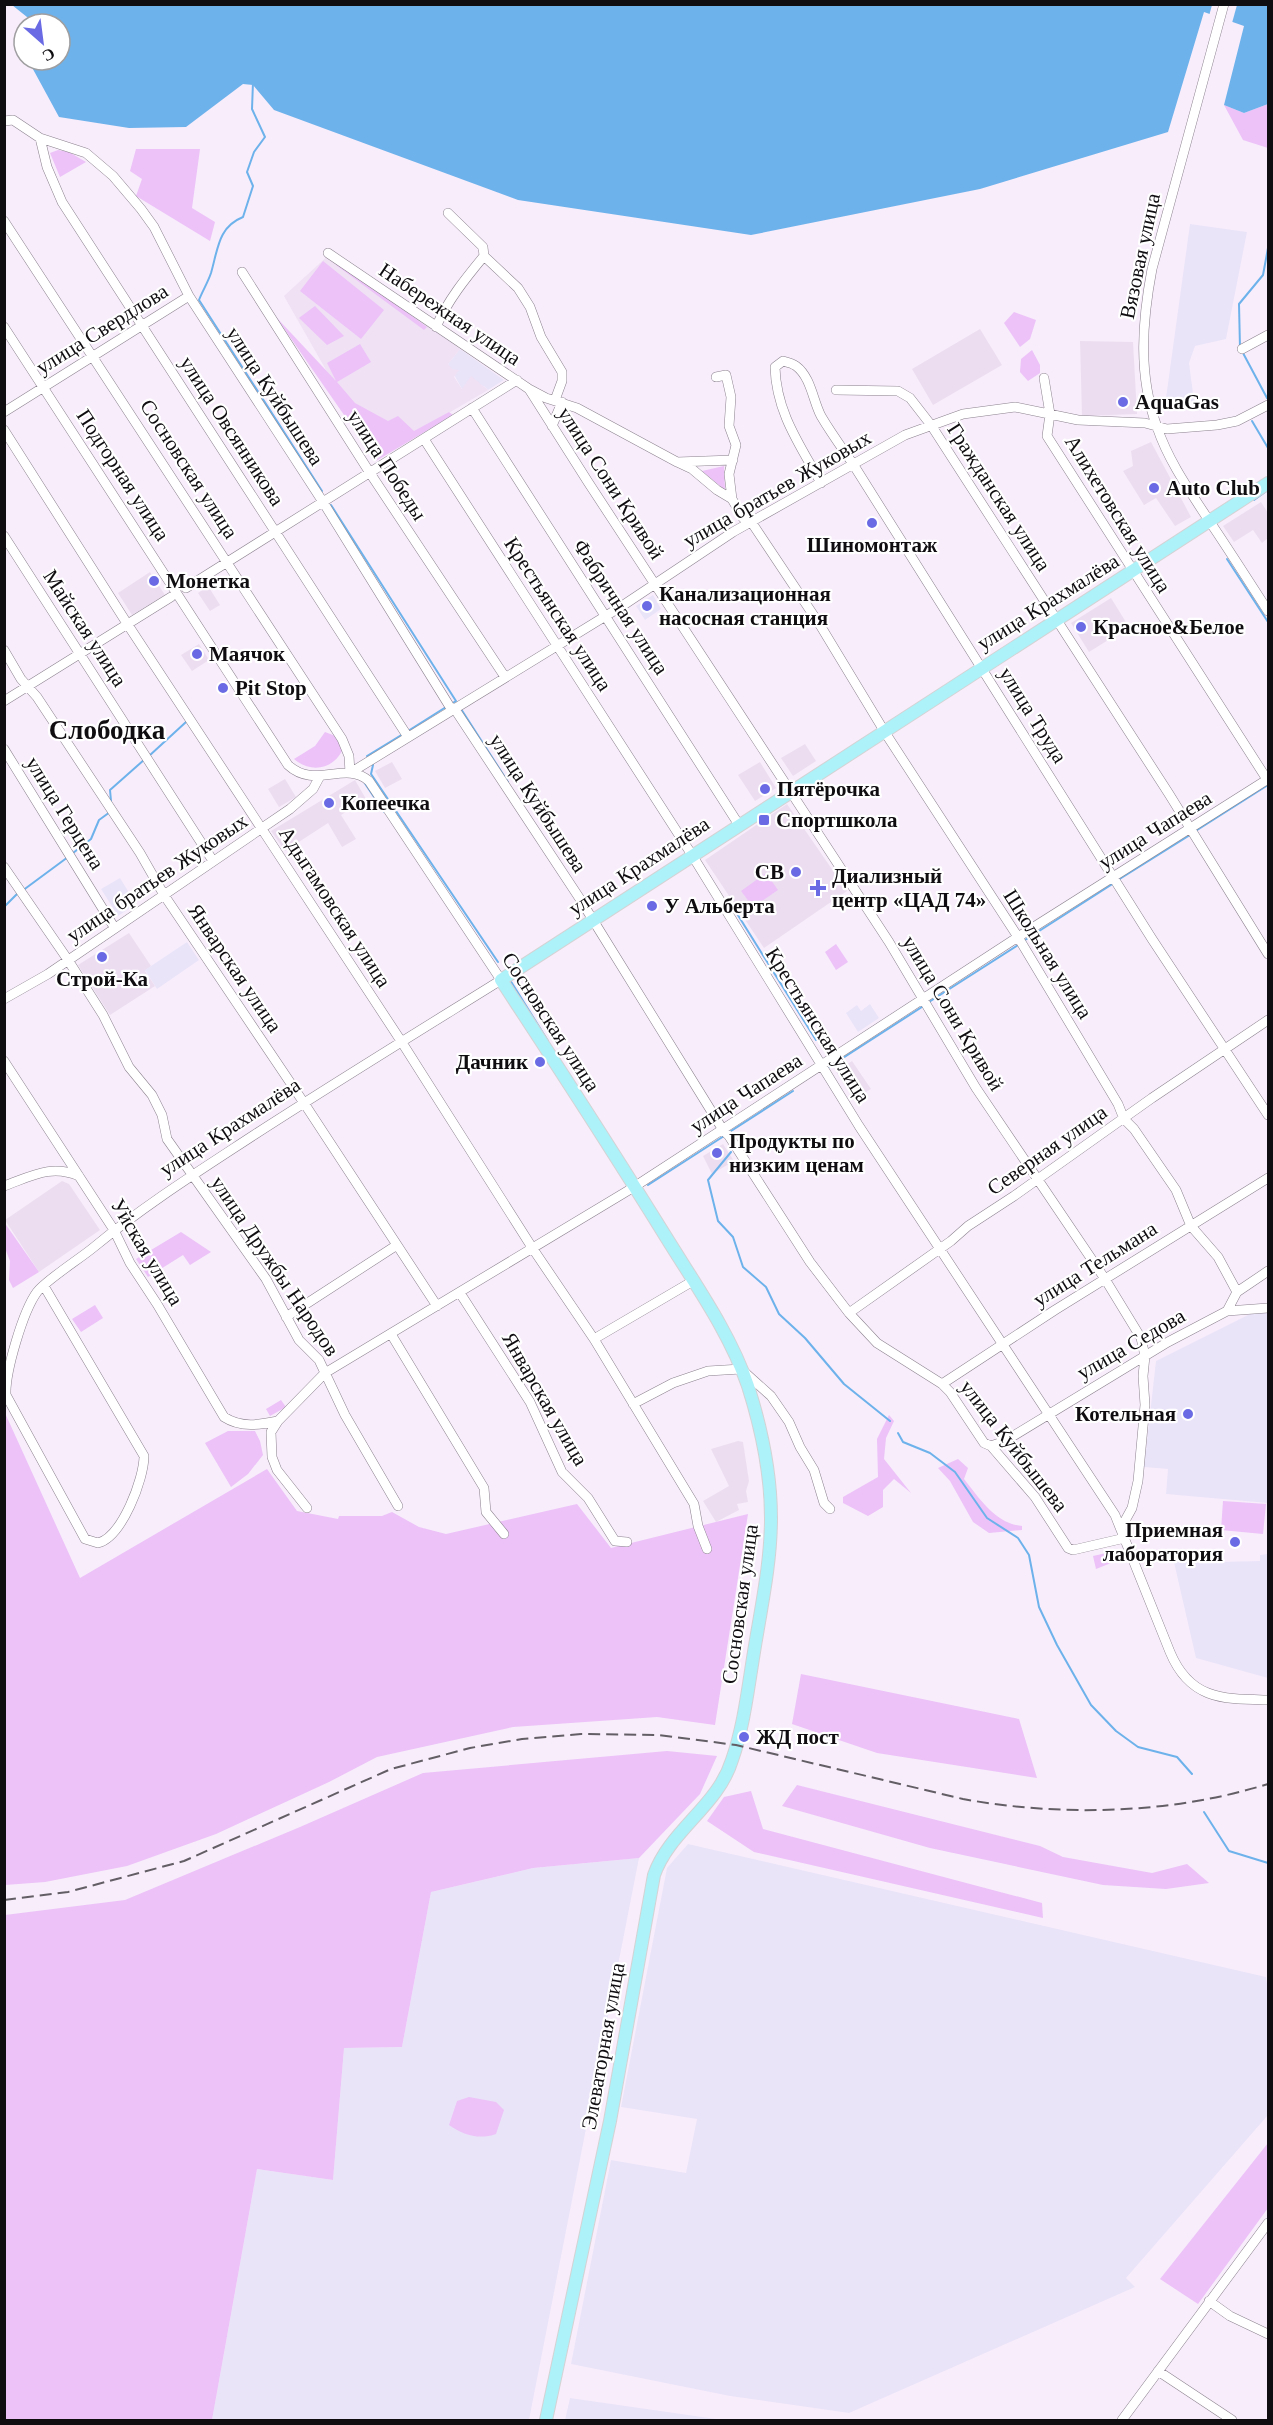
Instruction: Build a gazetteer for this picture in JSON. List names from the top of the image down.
{
  "streets": {
    "main road": ["Сосновская улица", "улица Крахмалёва", "Элеваторная улица"],
    "street": [
      "Вязовая улица",
      "Набережная улица",
      "улица Свердлова",
      "улица Куйбышева",
      "улица Овсянникова",
      "улица Победы",
      "Подгорная улица",
      "улица Сони Кривой",
      "улица братьев Жуковых",
      "Гражданская улица",
      "Алихетовская улица",
      "Фабричная улица",
      "Крестьянская улица",
      "Майская улица",
      "улица Труда",
      "улица Герцена",
      "улица Чапаева",
      "Адыгамовская улица",
      "Школьная улица",
      "Январская улица",
      "Северная улица",
      "Уйская улица",
      "улица Тельмана",
      "улица Дружбы Народов",
      "улица Седова"
    ]
  },
  "crossings": [
    ["Вязовая улица", "улица братьев Жуковых"],
    ["Вязовая улица", "улица Крахмалёва"],
    ["Набережная улица", "улица Сони Кривой"],
    ["улица Свердлова", "улица Куйбышева"],
    ["улица Свердлова", "улица Овсянникова"],
    ["улица Свердлова", "Сосновская улица"],
    ["улица Свердлова", "Подгорная улица"],
    ["улица Куйбышева", "улица Овсянникова"],
    ["улица Куйбышева", "улица братьев Жуковых"],
    ["улица Куйбышева", "улица Крахмалёва"],
    ["улица Куйбышева", "Крестьянская улица"],
    ["улица Куйбышева", "улица Чапаева"],
    ["улица Куйбышева", "Северная улица"],
    ["улица Куйбышева", "улица Тельмана"],
    ["улица Куйбышева", "улица Седова"],
    ["улица Овсянникова", "улица братьев Жуковых"],
    ["улица Победы", "улица братьев Жуковых"],
    ["Сосновская улица", "улица братьев Жуковых"],
    ["Сосновская улица", "улица Крахмалёва"],
    ["Сосновская улица", "улица Чапаева"],
    ["Сосновская улица", "Элеваторная улица"],
    ["Подгорная улица", "улица братьев Жуковых"],
    ["улица Сони Кривой", "улица братьев Жуковых"],
    ["улица Сони Кривой", "улица Крахмалёва"],
    ["улица Сони Кривой", "улица Чапаева"],
    ["улица Сони Кривой", "Северная улица"],
    ["улица Сони Кривой", "улица Тельмана"],
    ["улица Сони Кривой", "улица Седова"],
    ["улица братьев Жуковых", "Гражданская улица"],
    ["улица братьев Жуковых", "Алихетовская улица"],
    ["улица братьев Жуковых", "Фабричная улица"],
    ["улица братьев Жуковых", "Крестьянская улица"],
    ["улица братьев Жуковых", "Майская улица"],
    ["улица братьев Жуковых", "улица Труда"],
    ["улица братьев Жуковых", "улица Герцена"],
    ["улица братьев Жуковых", "Адыгамовская улица"],
    ["улица братьев Жуковых", "Школьная улица"],
    ["улица братьев Жуковых", "Январская улица"],
    ["улица братьев Жуковых", "улица Дружбы Народов"],
    ["Гражданская улица", "улица Крахмалёва"],
    ["Гражданская улица", "улица Чапаева"],
    ["Алихетовская улица", "улица Крахмалёва"],
    ["Алихетовская улица", "улица Чапаева"],
    ["улица Крахмалёва", "Фабричная улица"],
    ["улица Крахмалёва", "Крестьянская улица"],
    ["улица Крахмалёва", "улица Труда"],
    ["улица Крахмалёва", "Адыгамовская улица"],
    ["улица Крахмалёва", "Школьная улица"],
    ["улица Крахмалёва", "Январская улица"],
    ["улица Крахмалёва", "Уйская улица"],
    ["улица Крахмалёва", "улица Дружбы Народов"],
    ["Крестьянская улица", "улица Чапаева"],
    ["Крестьянская улица", "Северная улица"],
    ["Крестьянская улица", "улица Тельмана"],
    ["Крестьянская улица", "улица Седова"],
    ["улица Труда", "улица Чапаева"],
    ["улица Труда", "Северная улица"],
    ["улица Чапаева", "Адыгамовская улица"],
    ["улица Чапаева", "Школьная улица"],
    ["улица Чапаева", "Январская улица"],
    ["улица Чапаева", "Уйская улица"],
    ["улица Чапаева", "улица Дружбы Народов"],
    ["Школьная улица", "Северная улица"],
    ["Школьная улица", "улица Тельмана"]
  ],
  "districts": ["Слободка"],
  "places": {
    "other": [
      "AquaGas",
      "Auto Club",
      "Шиномонтаж",
      "Монетка",
      "Канализационная насосная станция",
      "Красное&Белое",
      "Маячок",
      "Pit Stop",
      "Пятёрочка",
      "Копеечка",
      "СВ",
      "У Альберта",
      "Строй-Ка",
      "Дачник",
      "Продукты по низким ценам",
      "Котельная",
      "Приемная лаборатория",
      "ЖД пост"
    ],
    "transit": ["Спортшкола"],
    "health": ["Диализный центр «ЦАД 74»"]
  },
  "north": "bottom right"
}
